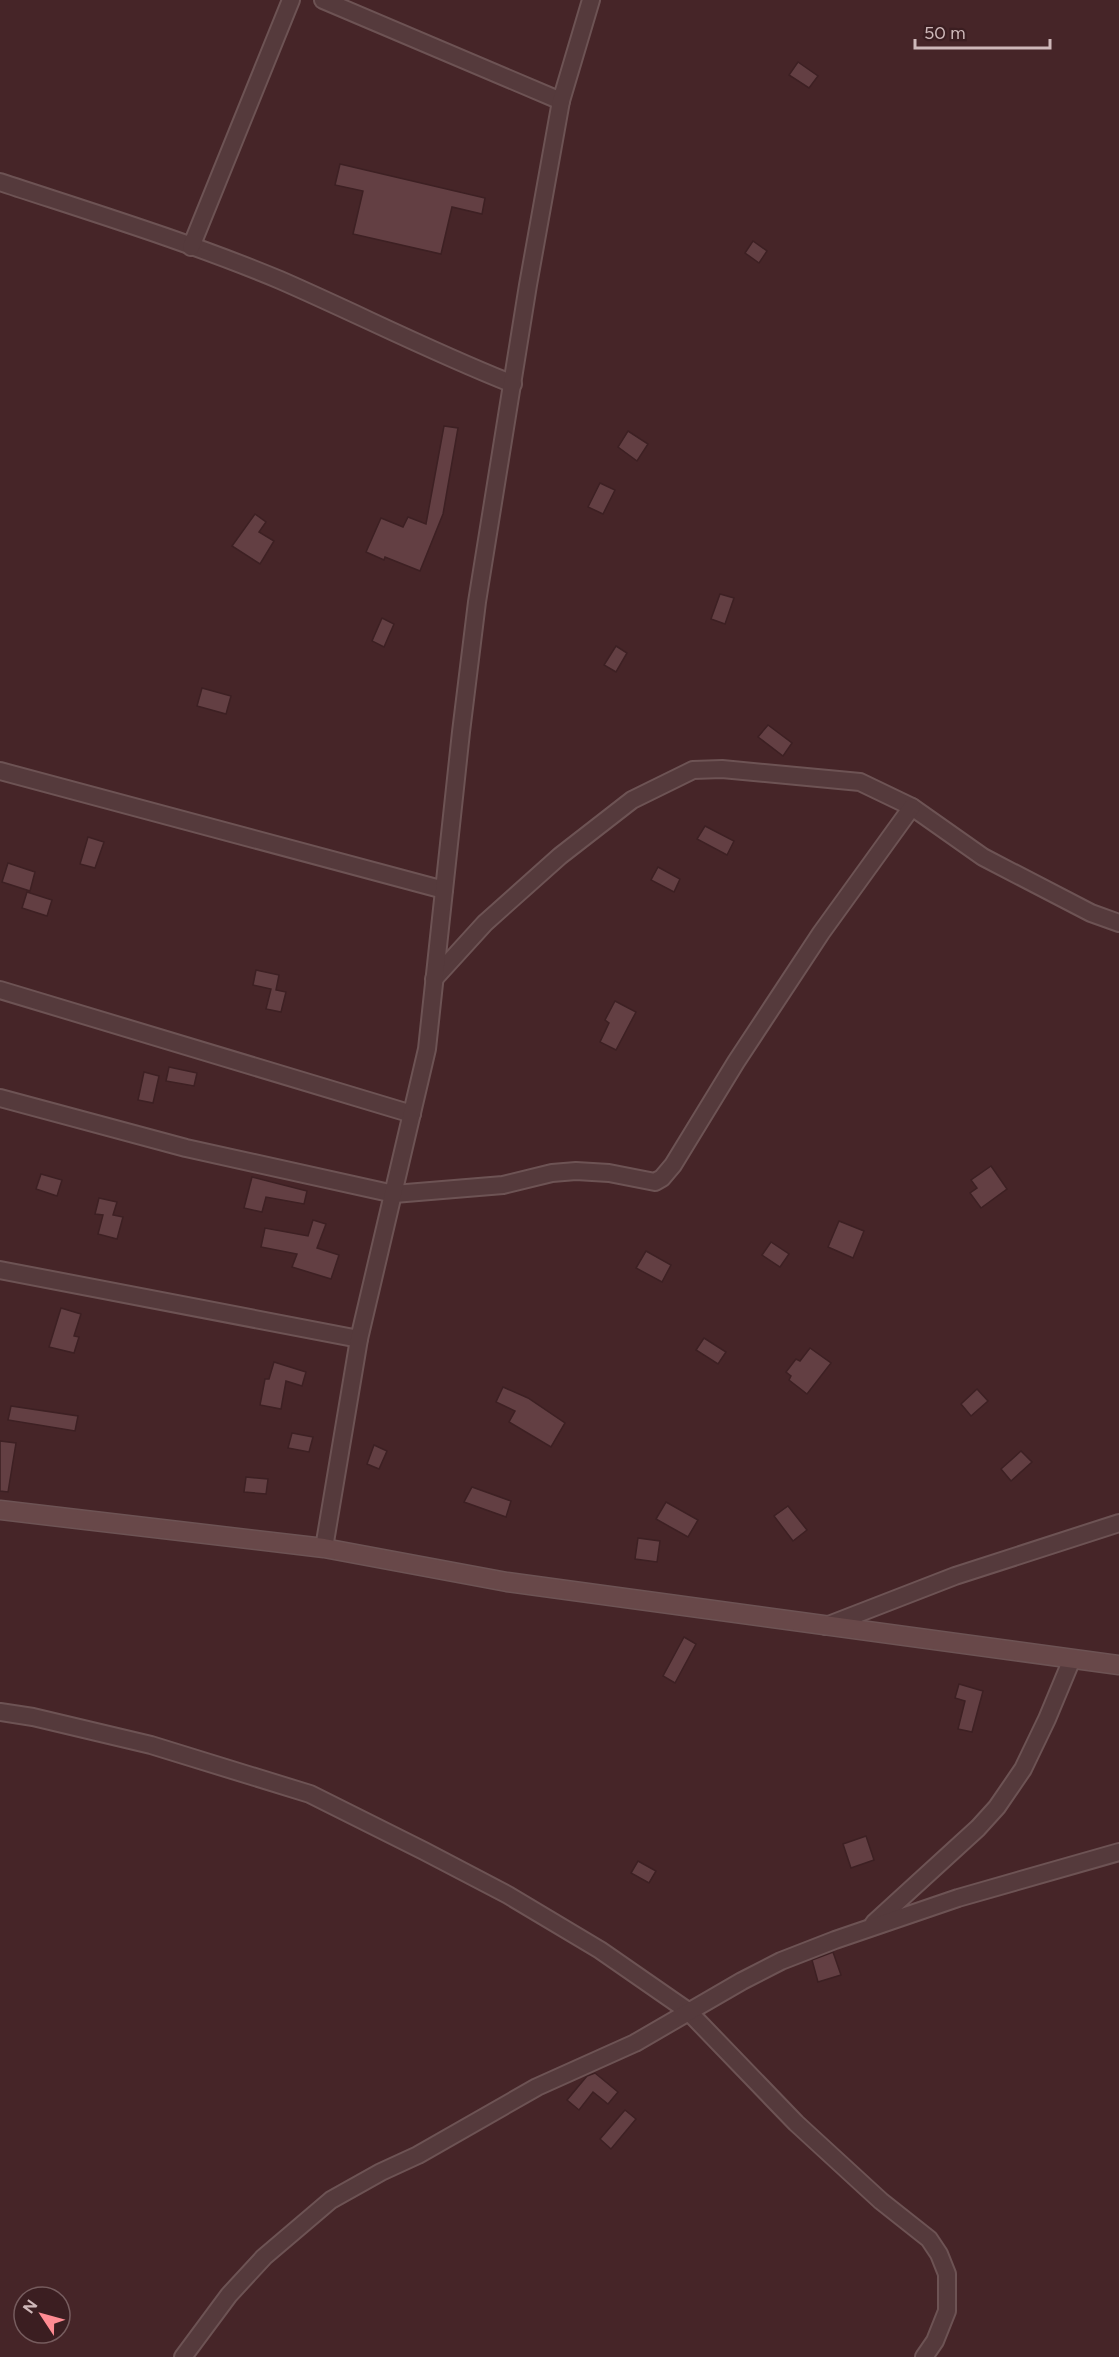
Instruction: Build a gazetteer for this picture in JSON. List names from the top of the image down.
{
  "scale_bar": "50 m",
  "north": "top left"
}
